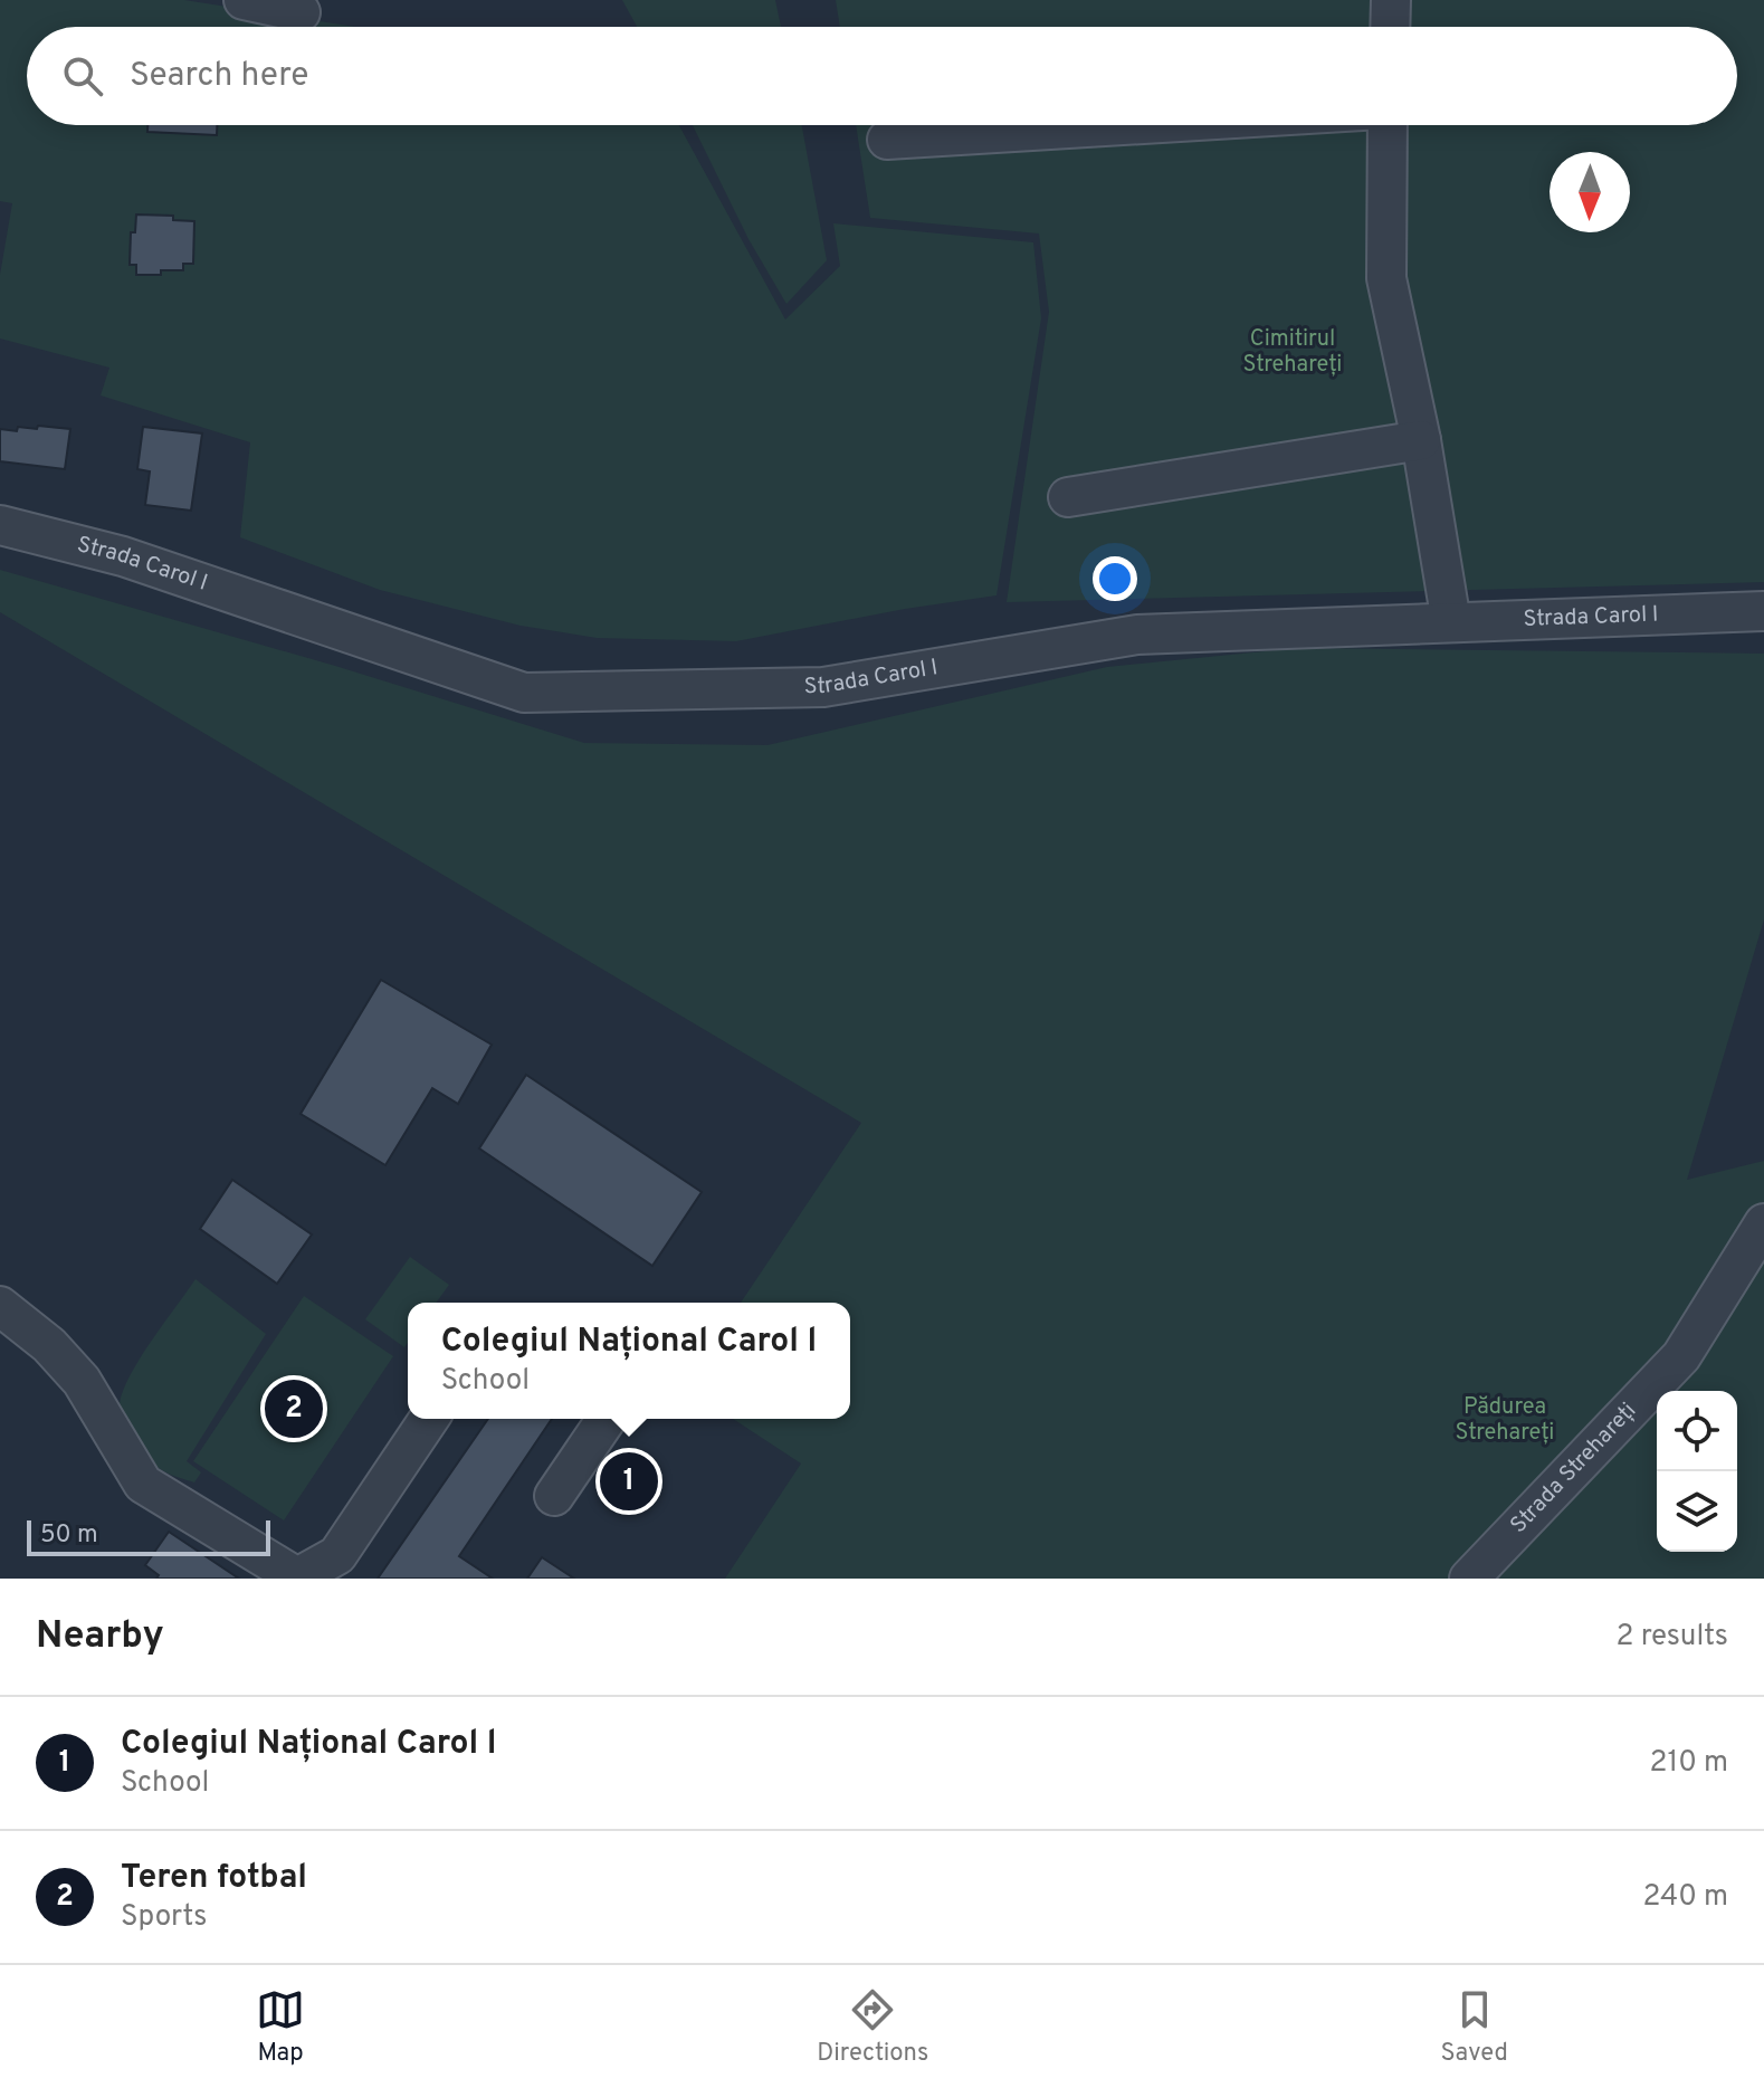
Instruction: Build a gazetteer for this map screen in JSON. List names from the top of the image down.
{
  "streets": {
    "street": ["Strada Carol I", "Strada Strehareți"]
  },
  "parks": ["Cimitirul Strehareți", "Pădurea Strehareți"],
  "scale_bar": "50 m",
  "north": "bottom",
  "page": {
    "search": "Search here",
    "popup": ["Colegiul Național Carol l", "School"],
    "pins": ["2", "1"],
    "scale": "50 m",
    "heading": ["Nearby", "2 results"],
    "list": [
      {
        "mark": "1",
        "name": "Colegiul Național Carol l",
        "note": "School",
        "value": "210 m"
      },
      {
        "mark": "2",
        "name": "Teren fotbal",
        "note": "Sports",
        "value": "240 m"
      }
    ],
    "nav": ["Map", "Directions", "Saved"]
  }
}
